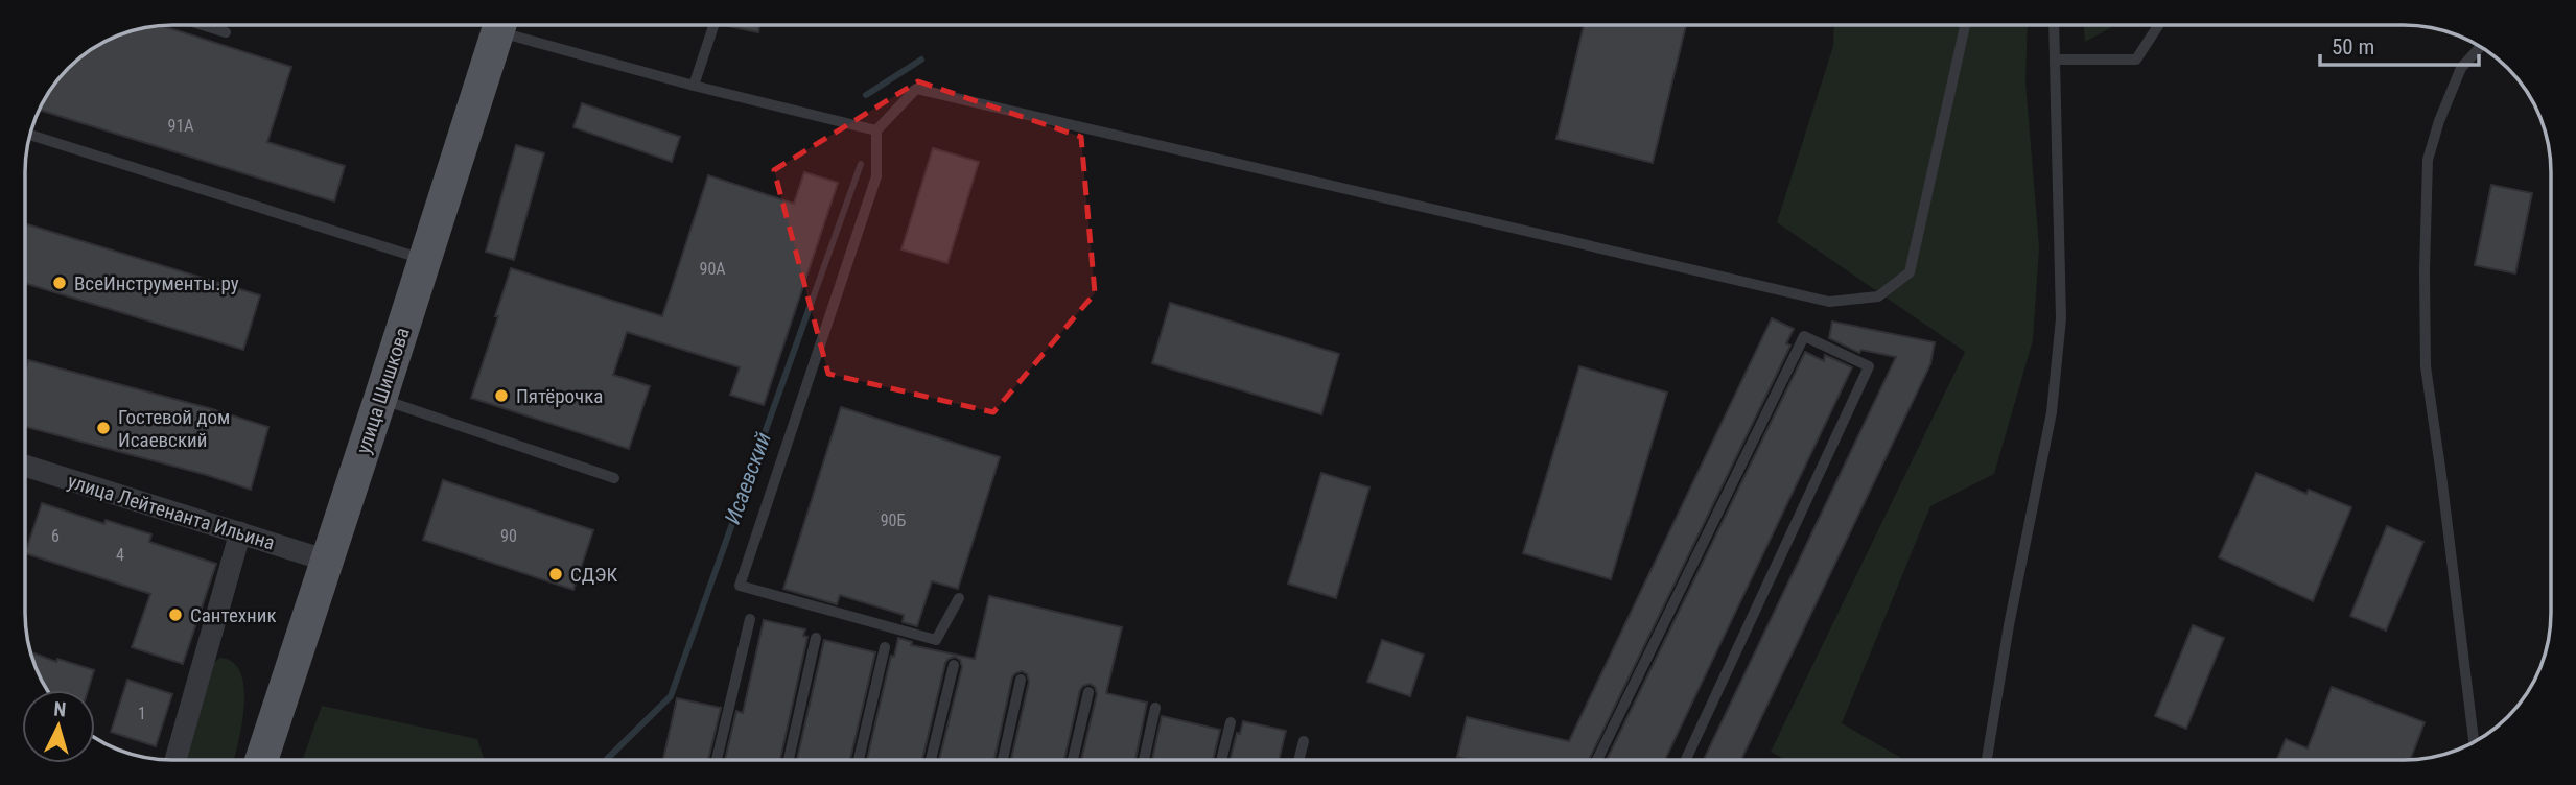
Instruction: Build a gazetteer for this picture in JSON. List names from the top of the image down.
{
  "streets": {
    "main road": ["улица Шишкова"],
    "street": ["улица Лейтенанта Ильина"]
  },
  "crossings": [
    ["улица Шишкова", "улица Лейтенанта Ильина"]
  ],
  "water": ["Исаевский"],
  "places": [
    "ВсеИнструменты.ру",
    "Пятёрочка",
    "Гостевой дом Исаевский",
    "СДЭК",
    "Сантехник"
  ],
  "house_numbers": [
    "91А",
    "90А",
    "90Б",
    "6",
    "90",
    "4",
    "1"
  ],
  "scale_bar": "50 m",
  "north": "top"
}
